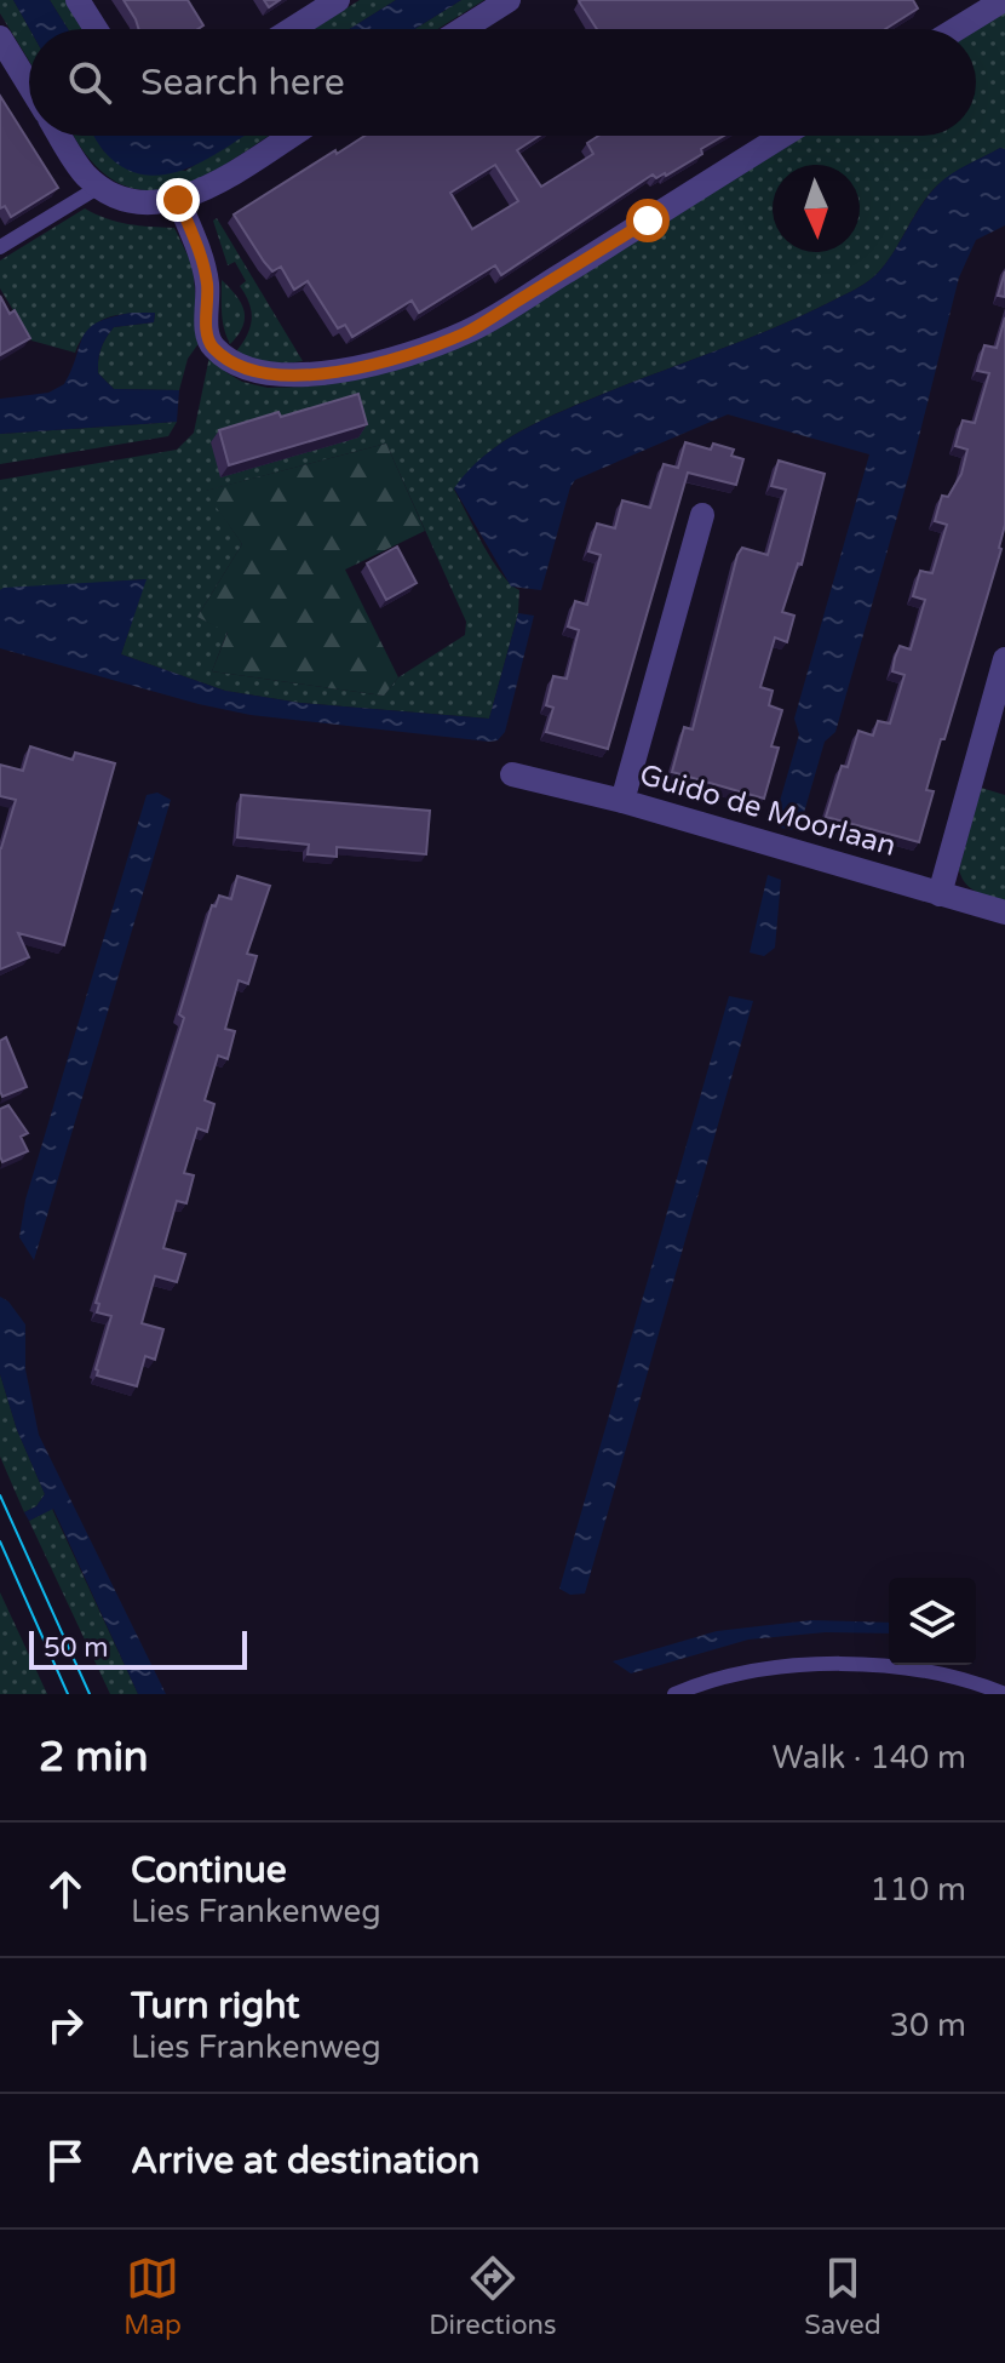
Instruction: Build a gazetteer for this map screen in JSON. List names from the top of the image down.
{
  "streets": {
    "street": ["Guido de Moorlaan"]
  },
  "scale_bar": "50 m",
  "north": "bottom",
  "page": {
    "search": "Search here",
    "scale": "50 m",
    "heading": ["2 min", "Walk · 140 m"],
    "list": [
      ["Continue", "Lies Frankenweg", "110 m"],
      ["Turn right", "Lies Frankenweg", "30 m"],
      "Arrive at destination"
    ],
    "nav": ["Map", "Directions", "Saved"]
  }
}
